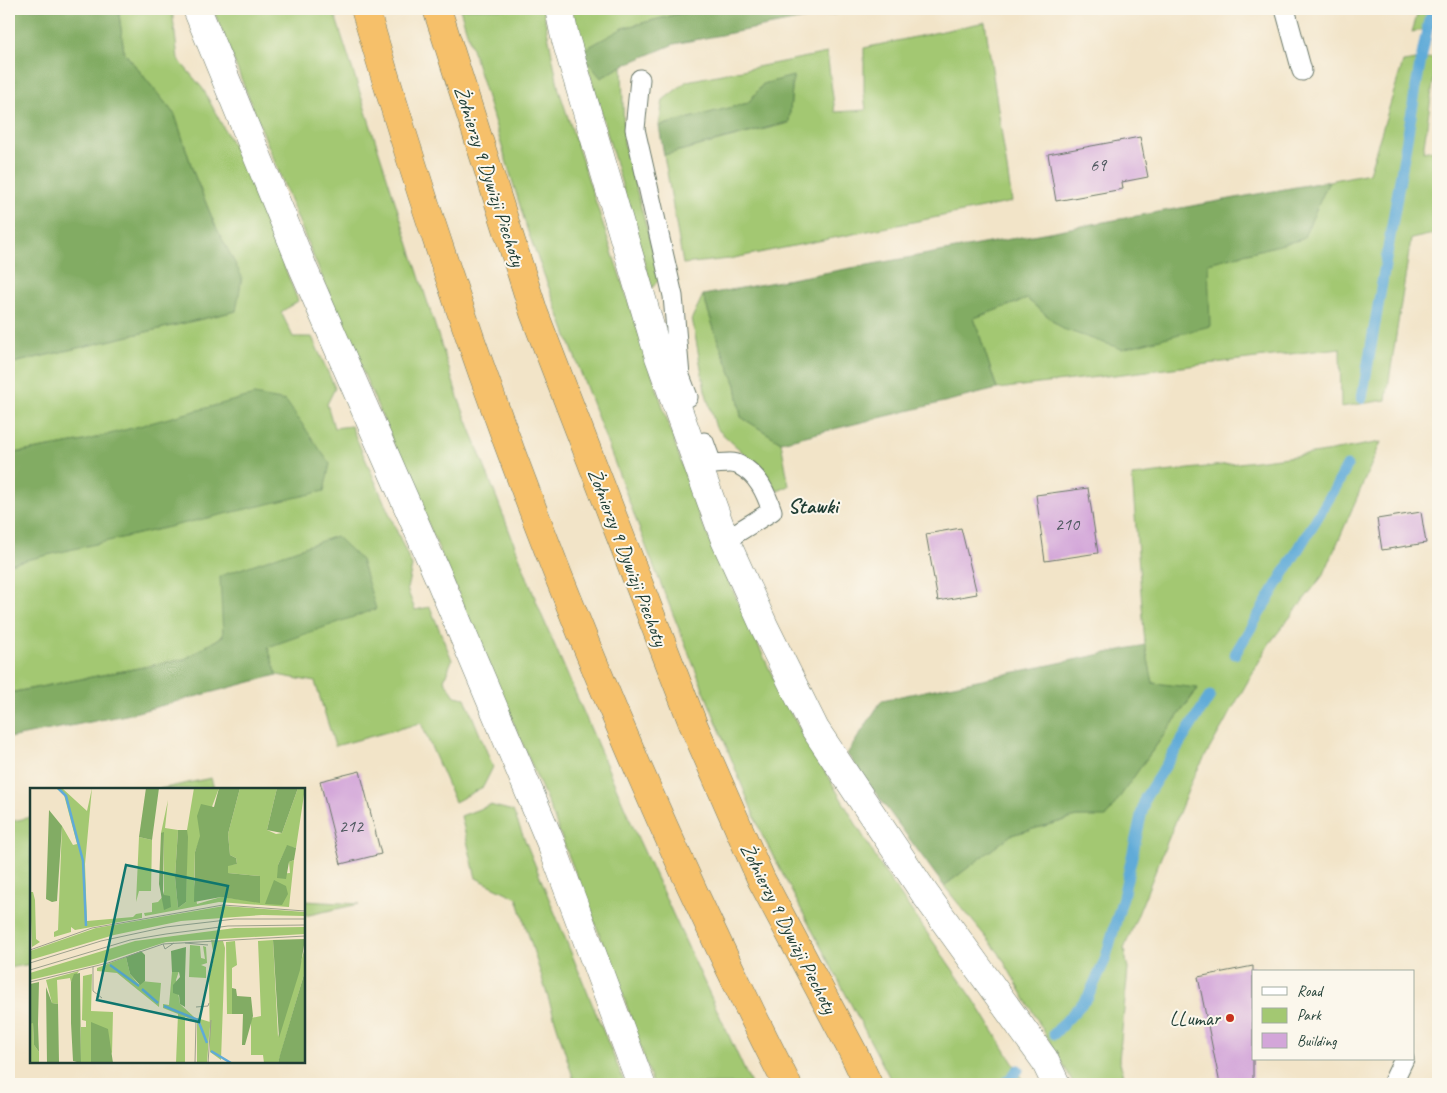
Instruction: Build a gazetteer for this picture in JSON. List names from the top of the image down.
{
  "streets": {
    "highway": ["Żołnierzy 9 Dywizji Piechoty"]
  },
  "districts": ["Stawki"],
  "places": ["LLumar"],
  "house_numbers": ["69", "210", "212"],
  "legend": ["Road", "Park", "Building"]
}
